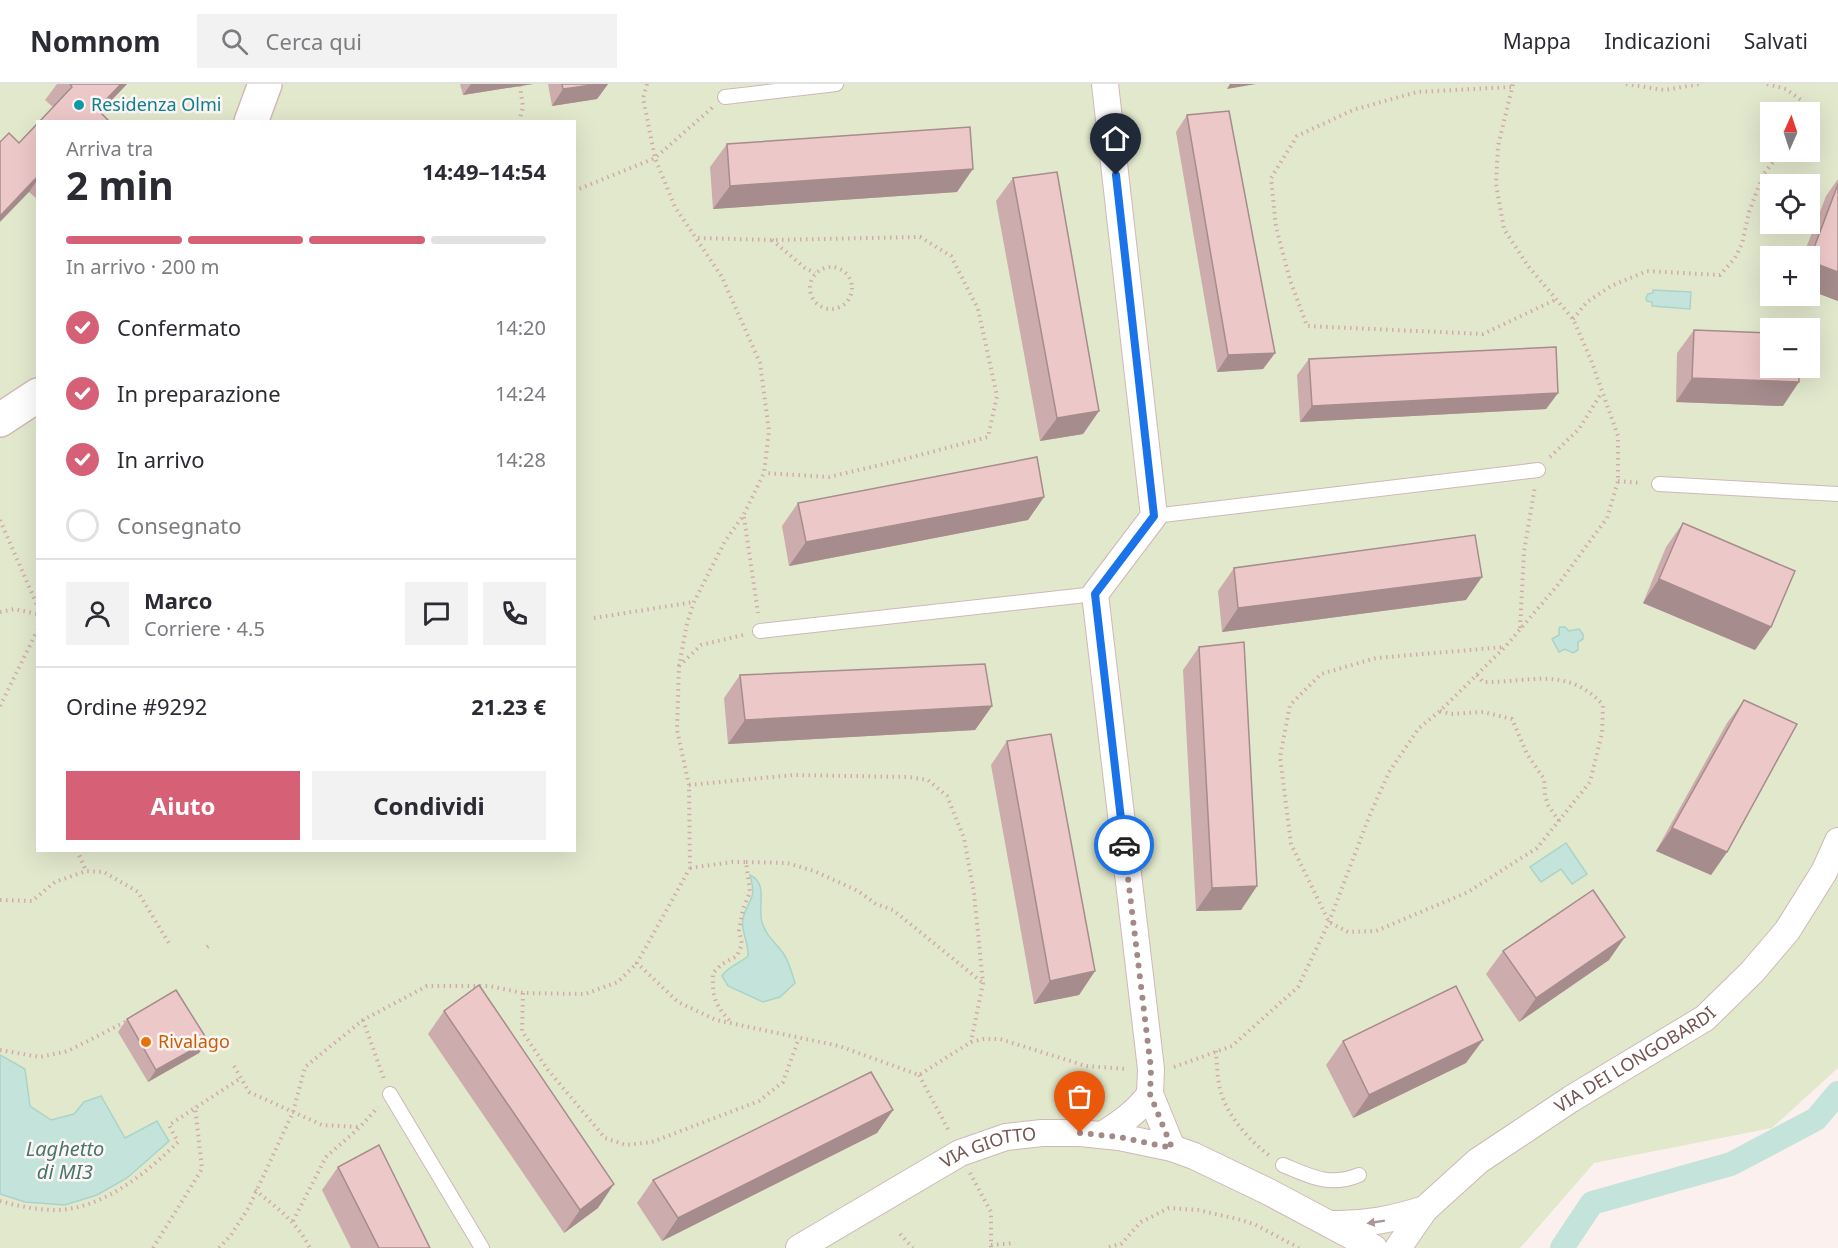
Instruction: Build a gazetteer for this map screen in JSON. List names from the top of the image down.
{
  "streets": {
    "street": ["VIA DEI LONGOBARDI", "VIA GIOTTO"]
  },
  "crossings": [
    ["VIA DEI LONGOBARDI", "VIA GIOTTO"]
  ],
  "water": ["Laghetto di MI3"],
  "places": ["Residenza Olmi", "Rivalago"],
  "north": "top",
  "page": {
    "header": "Nomnom",
    "search": "Cerca qui",
    "nav": ["Mappa", "Indicazioni", "Salvati"],
    "map_buttons": ["+", "−"],
    "heading": ["2 min", "Arriva tra", "14:49–14:54"],
    "panel": [
      "Marco",
      "Corriere · 4.5",
      "Ordine #9292",
      "21.23 €"
    ],
    "bar": "In arrivo · 200 m",
    "list": [
      ["Confermato", "14:20"],
      ["In preparazione", "14:24"],
      ["In arrivo", "14:28"],
      "Consegnato"
    ],
    "buttons": ["Aiuto", "Condividi"]
  }
}
